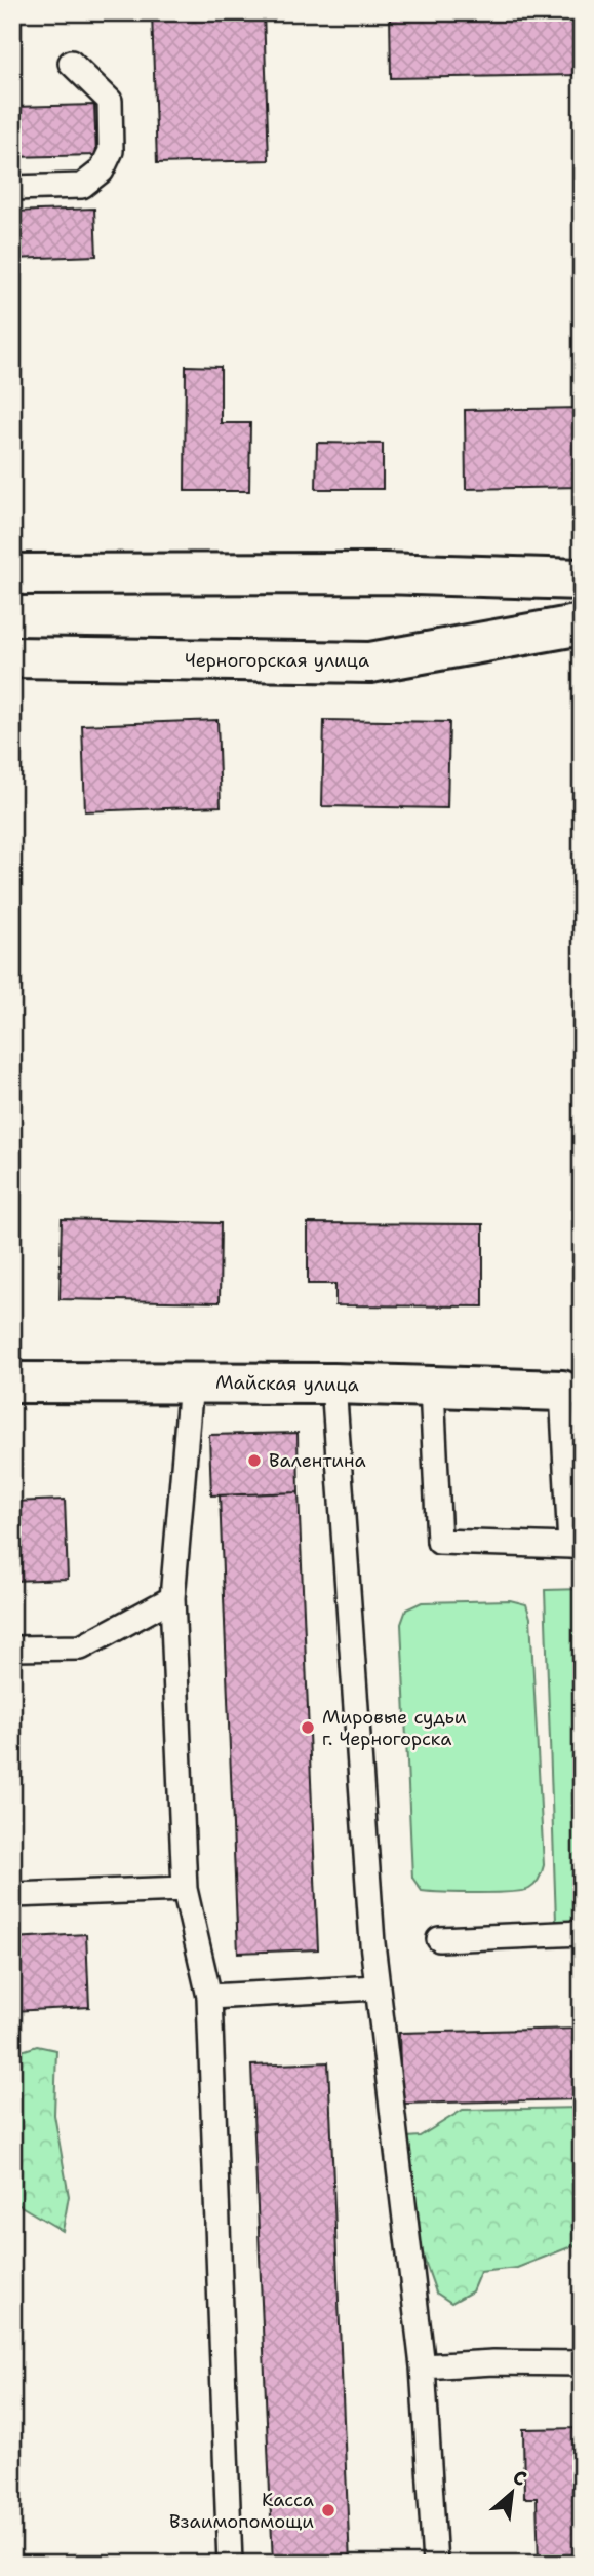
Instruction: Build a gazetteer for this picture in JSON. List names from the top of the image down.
{
  "streets": {
    "street": ["Черногорская улица", "Майская улица"]
  },
  "places": ["Валентина", "Мировые судьи г. Черногорска", "Касса Взаимопомощи"],
  "north": "top right"
}
